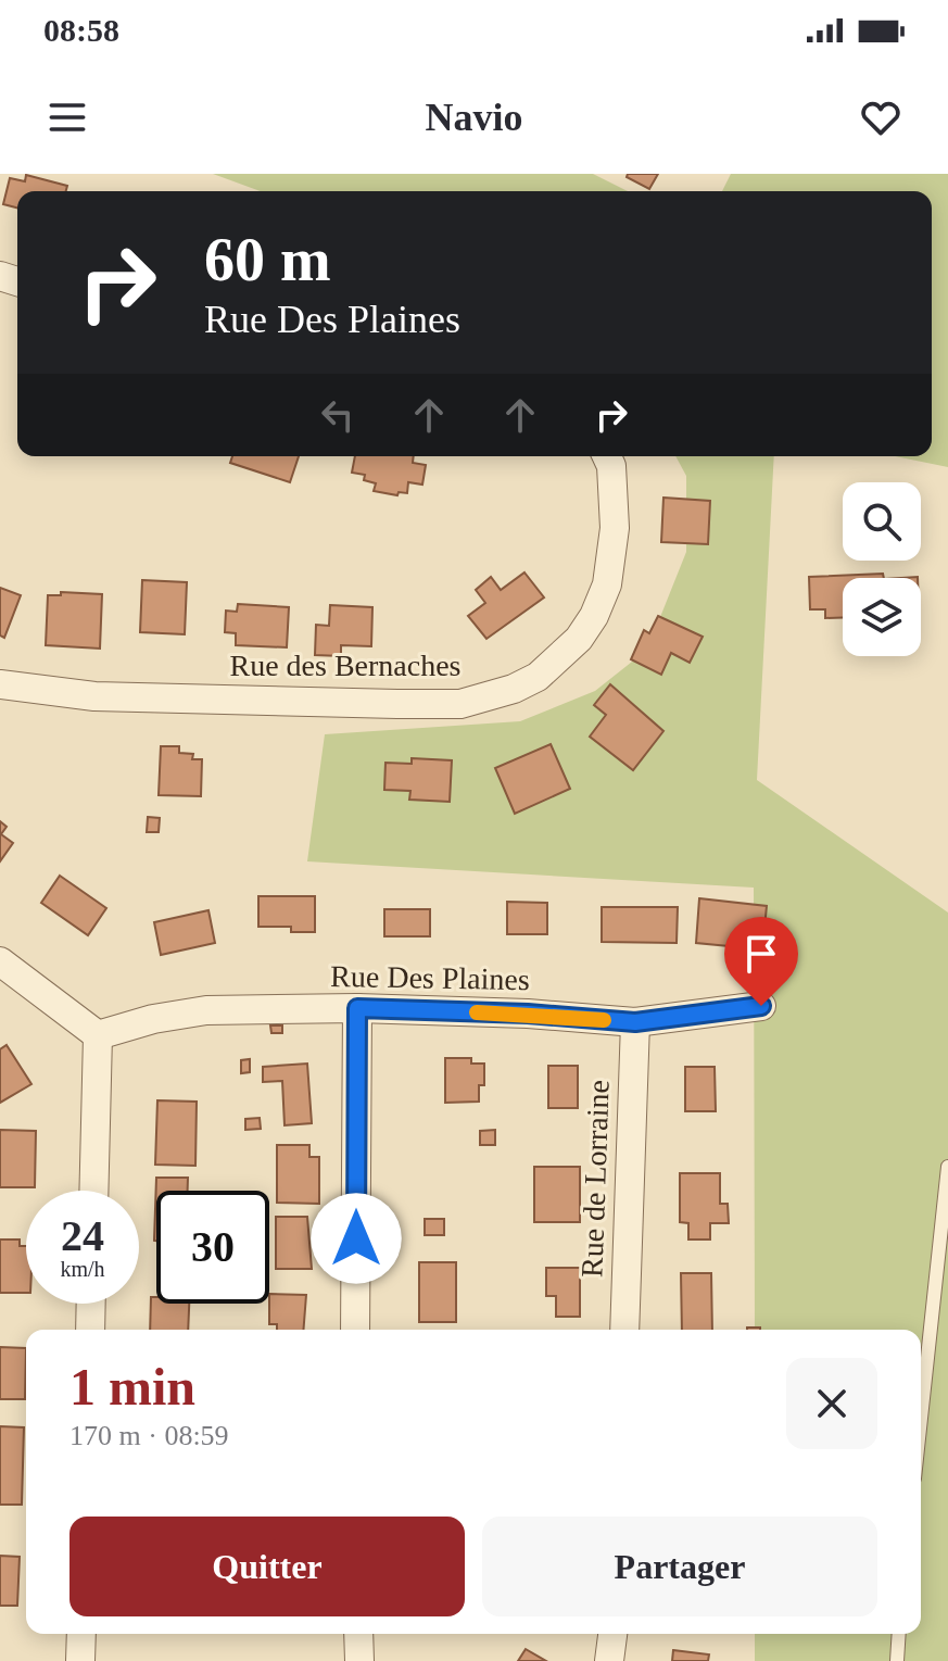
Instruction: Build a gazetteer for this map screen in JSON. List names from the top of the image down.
{
  "streets": {
    "street": ["Rue des Bernaches", "Rue Des Plaines", "Rue de Lorraine"]
  },
  "crossings": [
    ["Rue Des Plaines", "Rue de Lorraine"]
  ],
  "page": {
    "status": "08:58",
    "header": "Navio",
    "turn": ["60 m", "Rue Des Plaines"],
    "speed": "24 km/h",
    "limit": "30",
    "heading": ["1 min", "170 m · 08:59"],
    "buttons": ["Quitter", "Partager"]
  }
}
